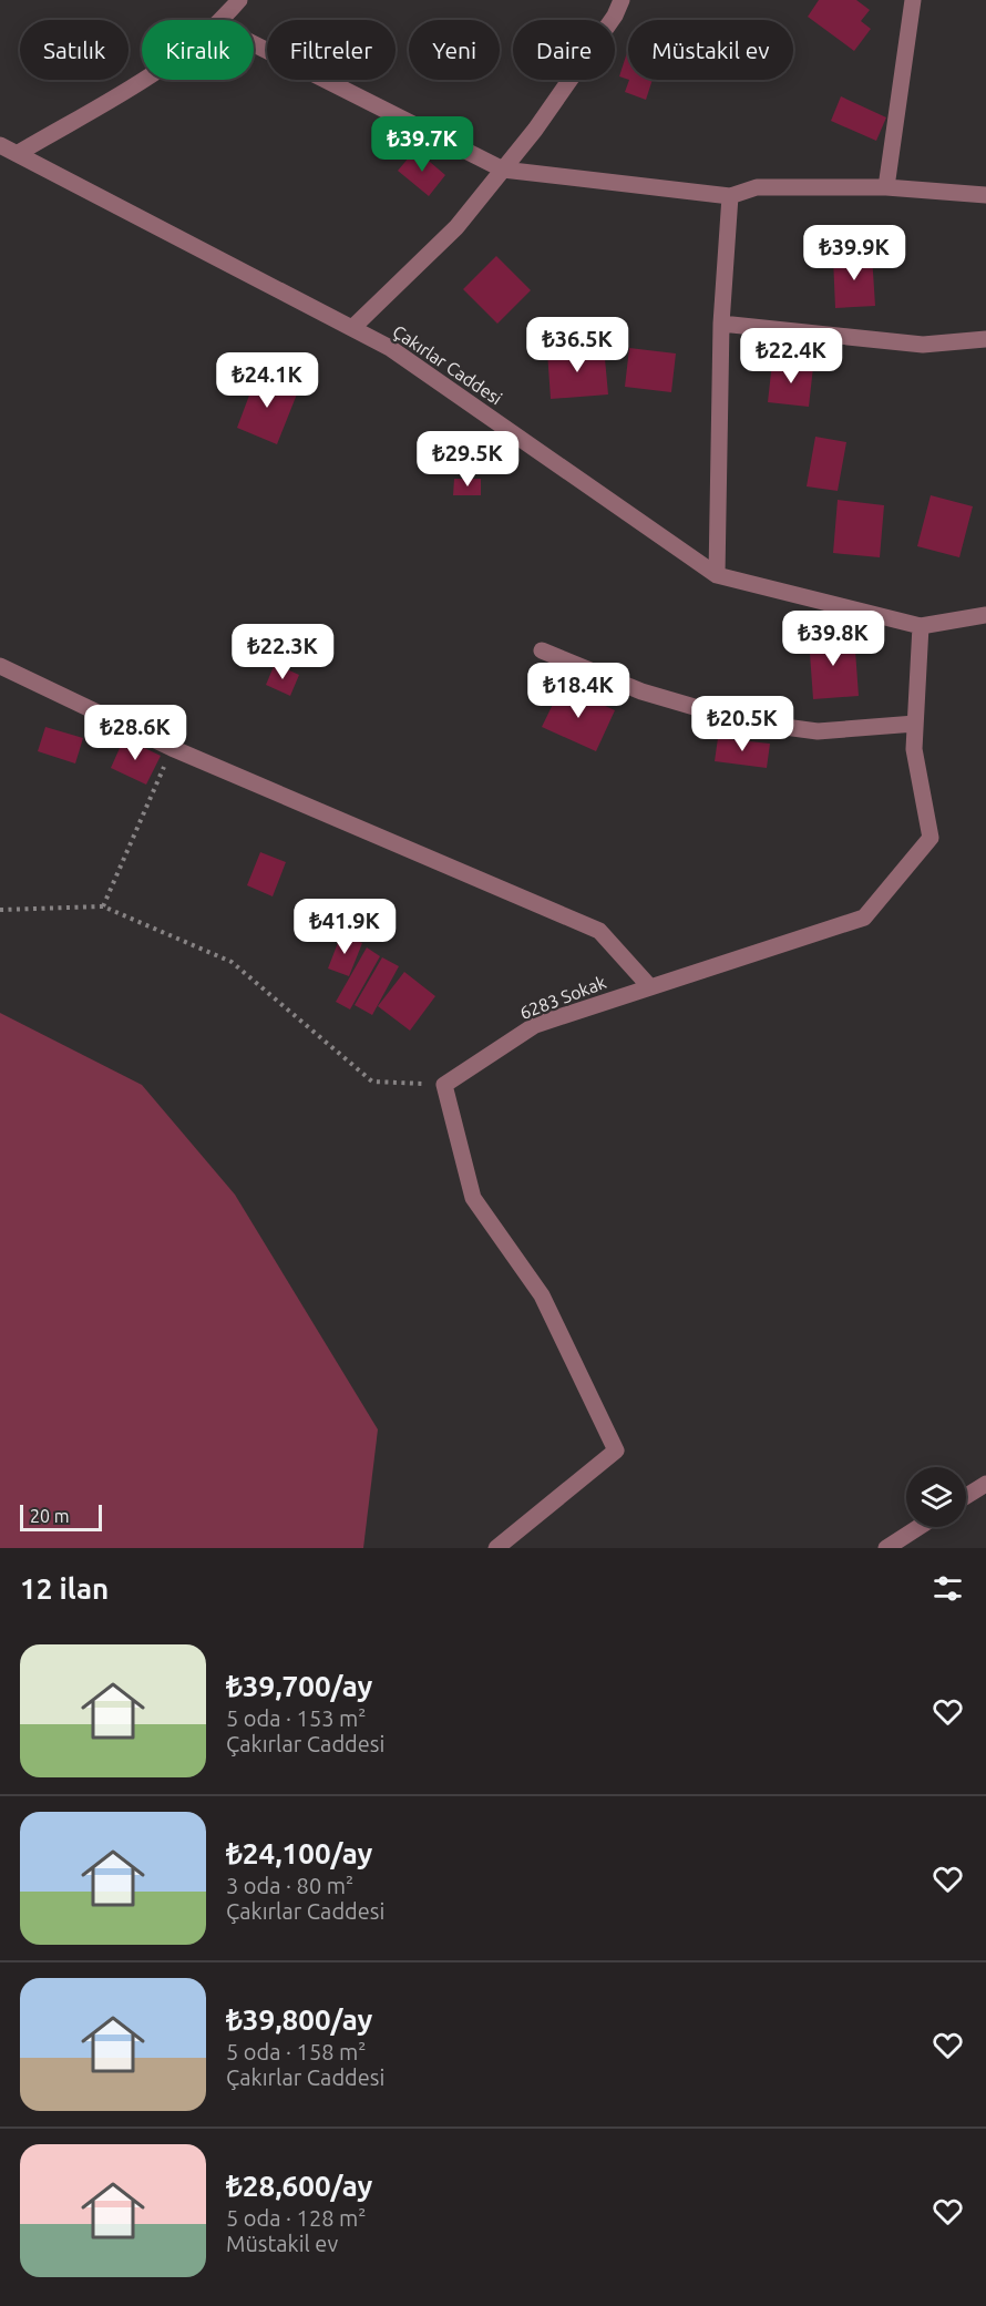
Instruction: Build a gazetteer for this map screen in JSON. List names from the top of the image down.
{
  "streets": {
    "street": ["Çakırlar Caddesi", "6283 Sokak"]
  },
  "crossings": [
    ["Çakırlar Caddesi", "6283 Sokak"]
  ],
  "scale_bar": "20 m",
  "page": {
    "chip": [
      "Satılık",
      "Kiralık",
      "Filtreler",
      "Yeni",
      "Daire",
      "Müstakil ev"
    ],
    "price": [
      "₺39.7K",
      "₺39.9K",
      "₺36.5K",
      "₺22.4K",
      "₺24.1K",
      "₺29.5K",
      "₺39.8K",
      "₺22.3K",
      "₺18.4K",
      "₺20.5K",
      "₺28.6K",
      "₺41.9K"
    ],
    "scale": "20 m",
    "heading": "12 ilan",
    "list": [
      {
        "name": "₺39,700/ay",
        "note": "5 oda · 153 m² · Çakırlar Caddesi"
      },
      {
        "name": "₺24,100/ay",
        "note": "3 oda · 80 m² · Çakırlar Caddesi"
      },
      {
        "name": "₺39,800/ay",
        "note": "5 oda · 158 m² · Çakırlar Caddesi"
      },
      {
        "name": "₺28,600/ay",
        "note": "5 oda · 128 m² · Müstakil ev"
      }
    ]
  }
}
